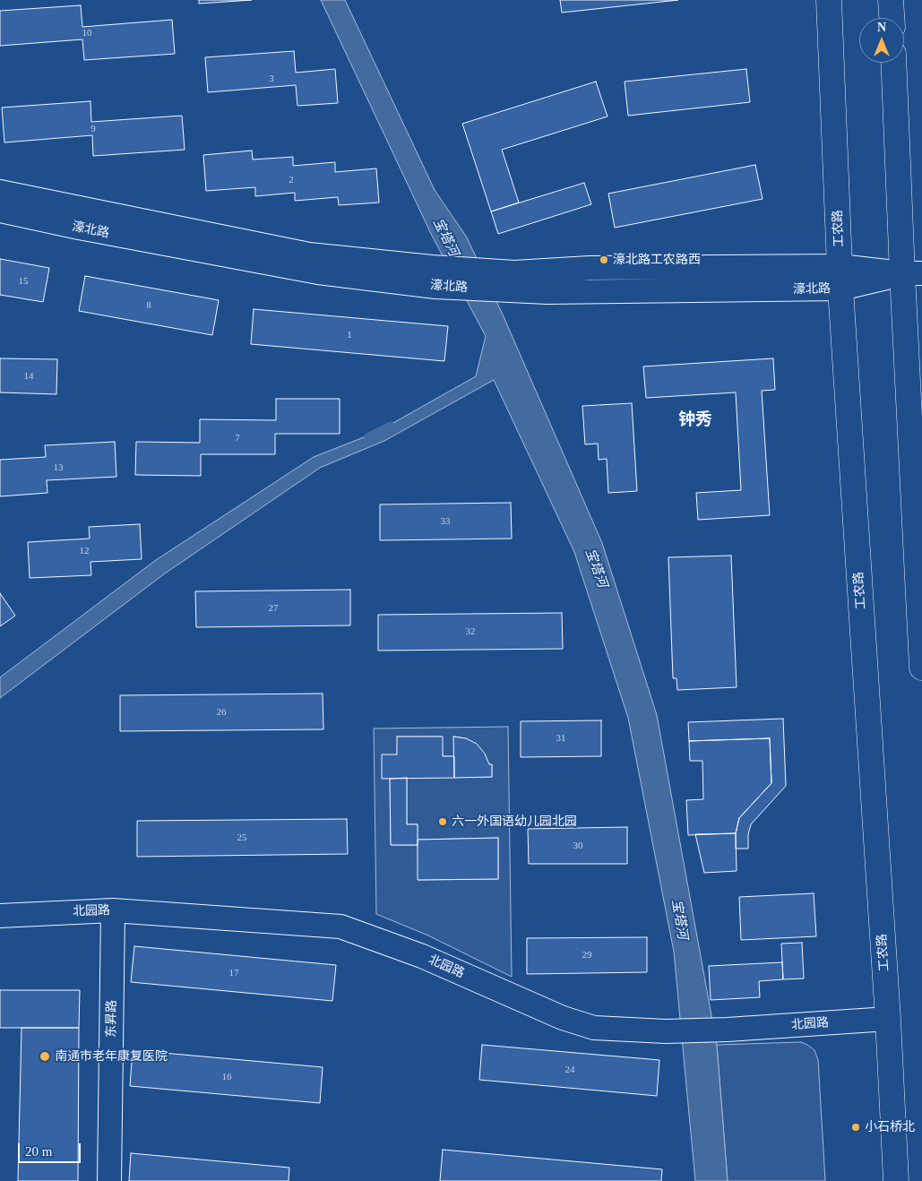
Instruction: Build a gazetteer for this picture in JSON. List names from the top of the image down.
{
  "streets": {
    "main road": ["工农路"],
    "street": ["濠北路", "北园路", "东昇路"]
  },
  "crossings": [
    ["工农路", "濠北路"],
    ["工农路", "北园路"],
    ["北园路", "东昇路"]
  ],
  "districts": ["钟秀"],
  "water": ["宝塔河"],
  "places": [
    "濠北路工农路西",
    "六一外国语幼儿园北园",
    "南通市老年康复医院",
    "小石桥北"
  ],
  "house_numbers": [
    "10",
    "3",
    "9",
    "2",
    "15",
    "8",
    "1",
    "14",
    "7",
    "13",
    "33",
    "12",
    "27",
    "32",
    "26",
    "31",
    "25",
    "30",
    "29",
    "17",
    "24",
    "16"
  ],
  "scale_bar": "20 m",
  "north": "top"
}
